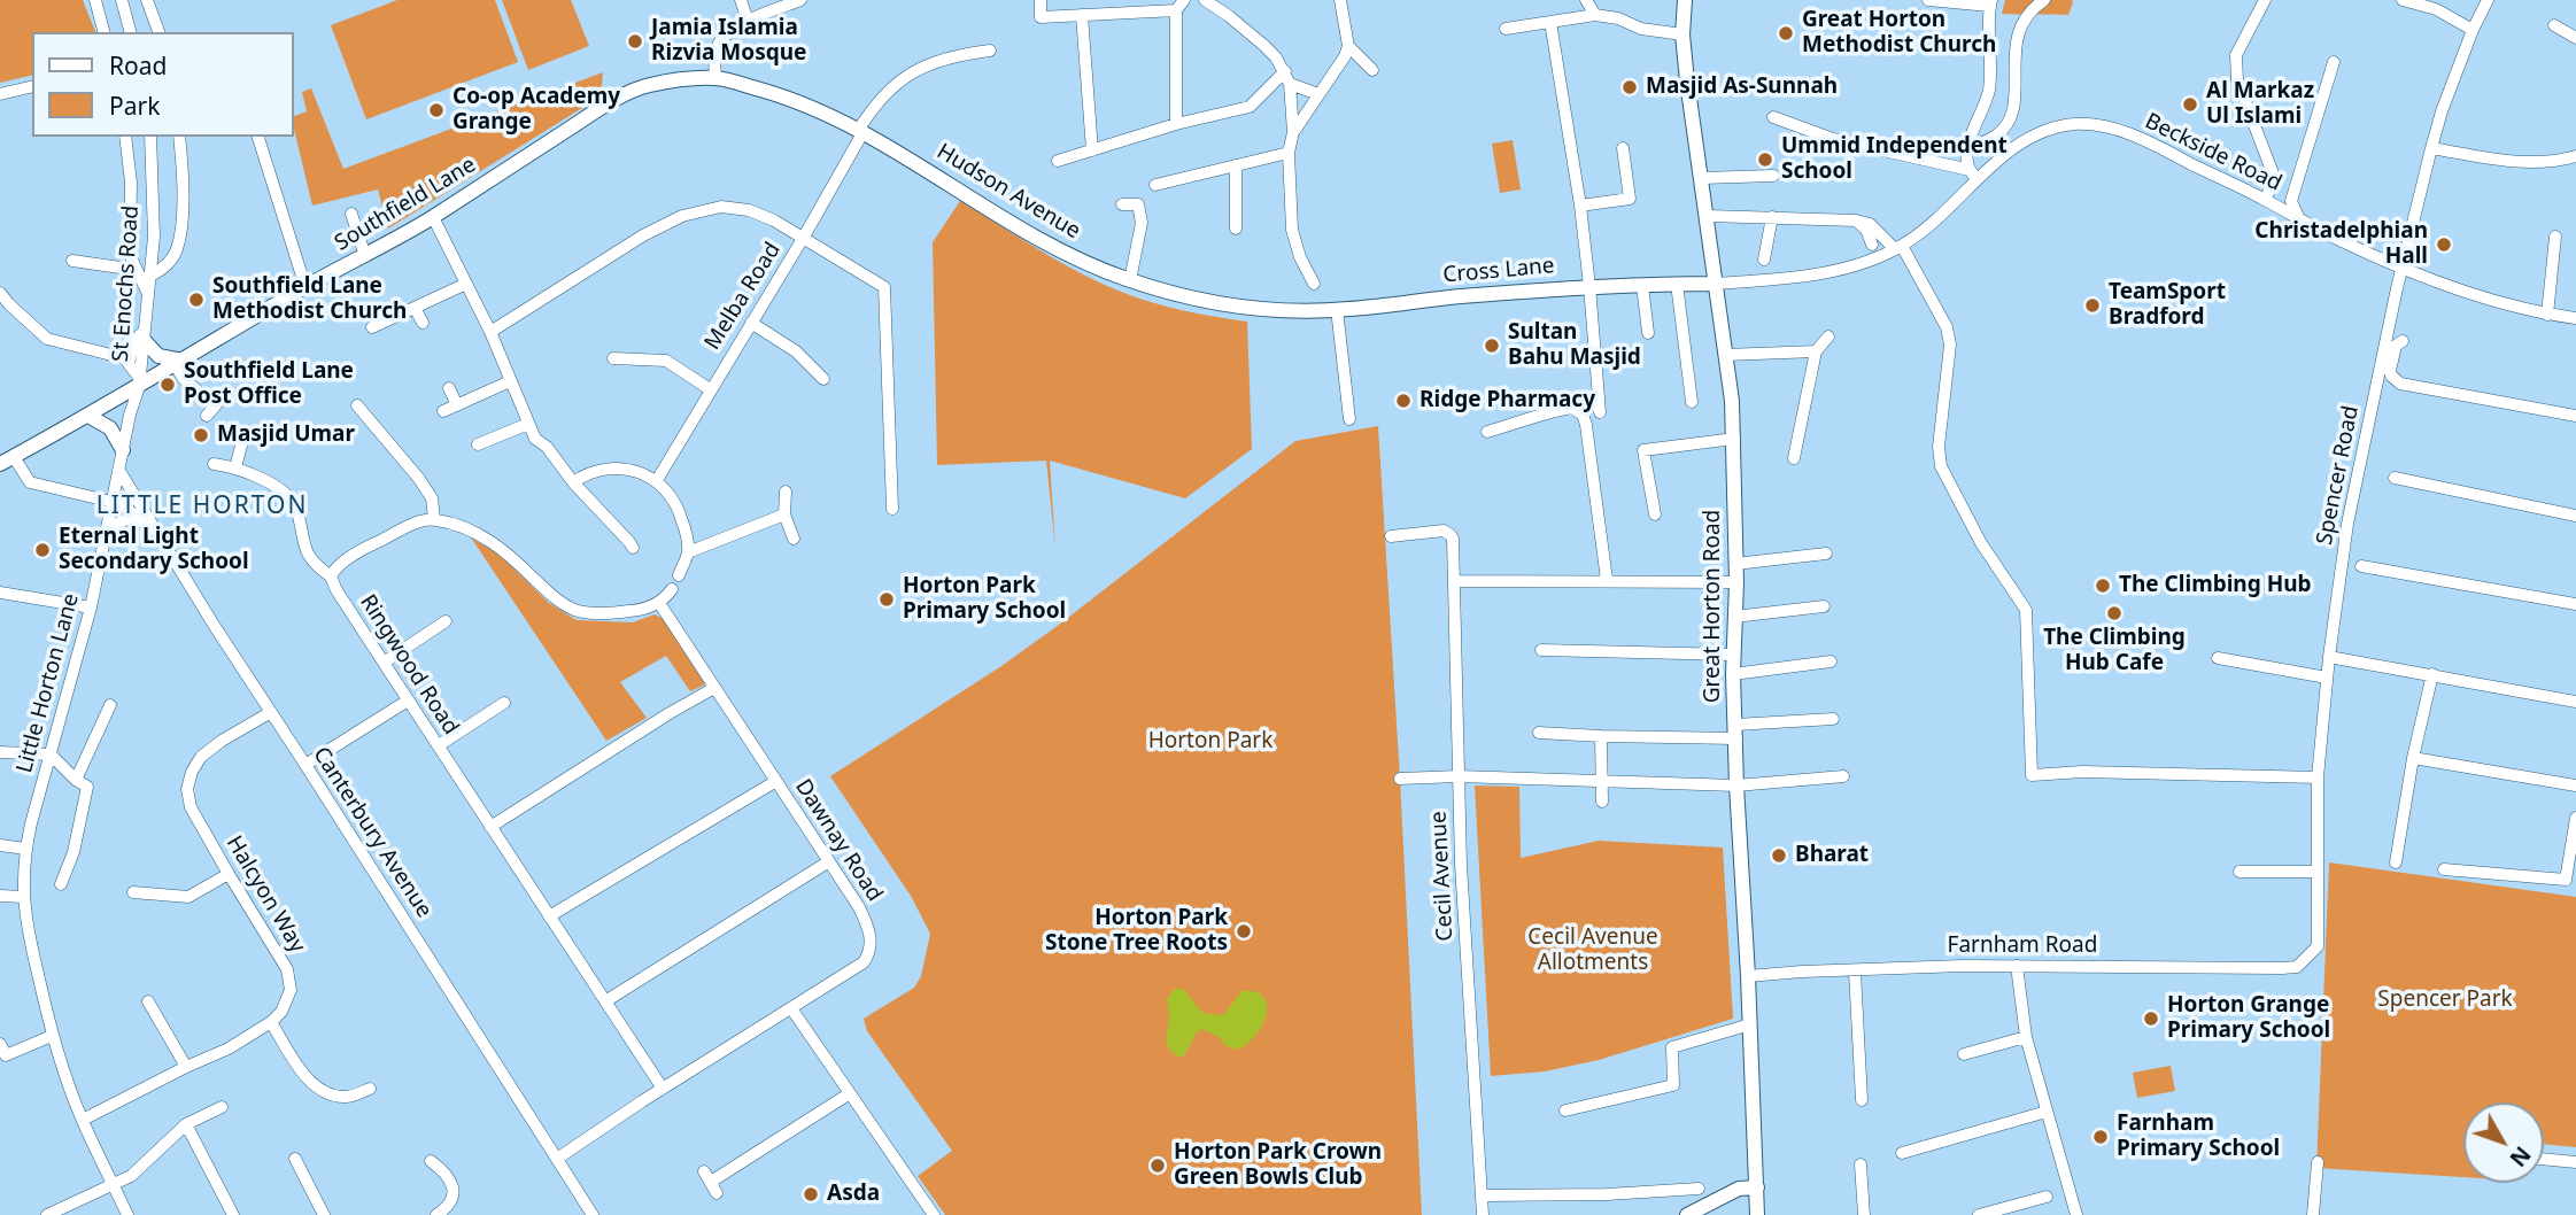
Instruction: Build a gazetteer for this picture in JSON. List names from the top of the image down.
{
  "streets": {
    "main road": [
      "Hudson Avenue",
      "Southfield Lane",
      "Cross Lane",
      "Great Horton Road"
    ],
    "street": [
      "Beckside Road",
      "St Enochs Road",
      "Melba Road",
      "Spencer Road",
      "Ringwood Road",
      "Little Horton Lane",
      "Canterbury Avenue",
      "Dawnay Road",
      "Cecil Avenue",
      "Halcyon Way",
      "Farnham Road"
    ]
  },
  "crossings": [
    ["Beckside Road", "Cross Lane"],
    ["Beckside Road", "Spencer Road"],
    ["Beckside Road", "Great Horton Road"],
    ["Hudson Avenue", "Southfield Lane"],
    ["Hudson Avenue", "Cross Lane"],
    ["Hudson Avenue", "Melba Road"],
    ["Southfield Lane", "St Enochs Road"],
    ["Southfield Lane", "Little Horton Lane"],
    ["Cross Lane", "Great Horton Road"],
    ["St Enochs Road", "Little Horton Lane"],
    ["Spencer Road", "Farnham Road"],
    ["Great Horton Road", "Farnham Road"],
    ["Ringwood Road", "Dawnay Road"],
    ["Little Horton Lane", "Canterbury Avenue"],
    ["Little Horton Lane", "Halcyon Way"],
    ["Canterbury Avenue", "Dawnay Road"],
    ["Canterbury Avenue", "Halcyon Way"]
  ],
  "districts": ["LITTLE HORTON"],
  "parks": ["Horton Park", "Cecil Avenue Allotments", "Spencer Park"],
  "places": [
    "Great Horton Methodist Church",
    "Jamia Islamia Rizvia Mosque",
    "Masjid As-Sunnah",
    "Al Markaz Ul Islami",
    "Co-op Academy Grange",
    "Ummid Independent School",
    "Christadelphian Hall",
    "Southfield Lane Methodist Church",
    "TeamSport Bradford",
    "Sultan Bahu Masjid",
    "Southfield Lane Post Office",
    "Ridge Pharmacy",
    "Masjid Umar",
    "Eternal Light Secondary School",
    "The Climbing Hub",
    "Horton Park Primary School",
    "The Climbing Hub Cafe",
    "Bharat",
    "Horton Park Stone Tree Roots",
    "Horton Grange Primary School",
    "Farnham Primary School",
    "Horton Park Crown Green Bowls Club",
    "Asda"
  ],
  "legend": ["Road", "Park"],
  "north": "bottom right"
}
